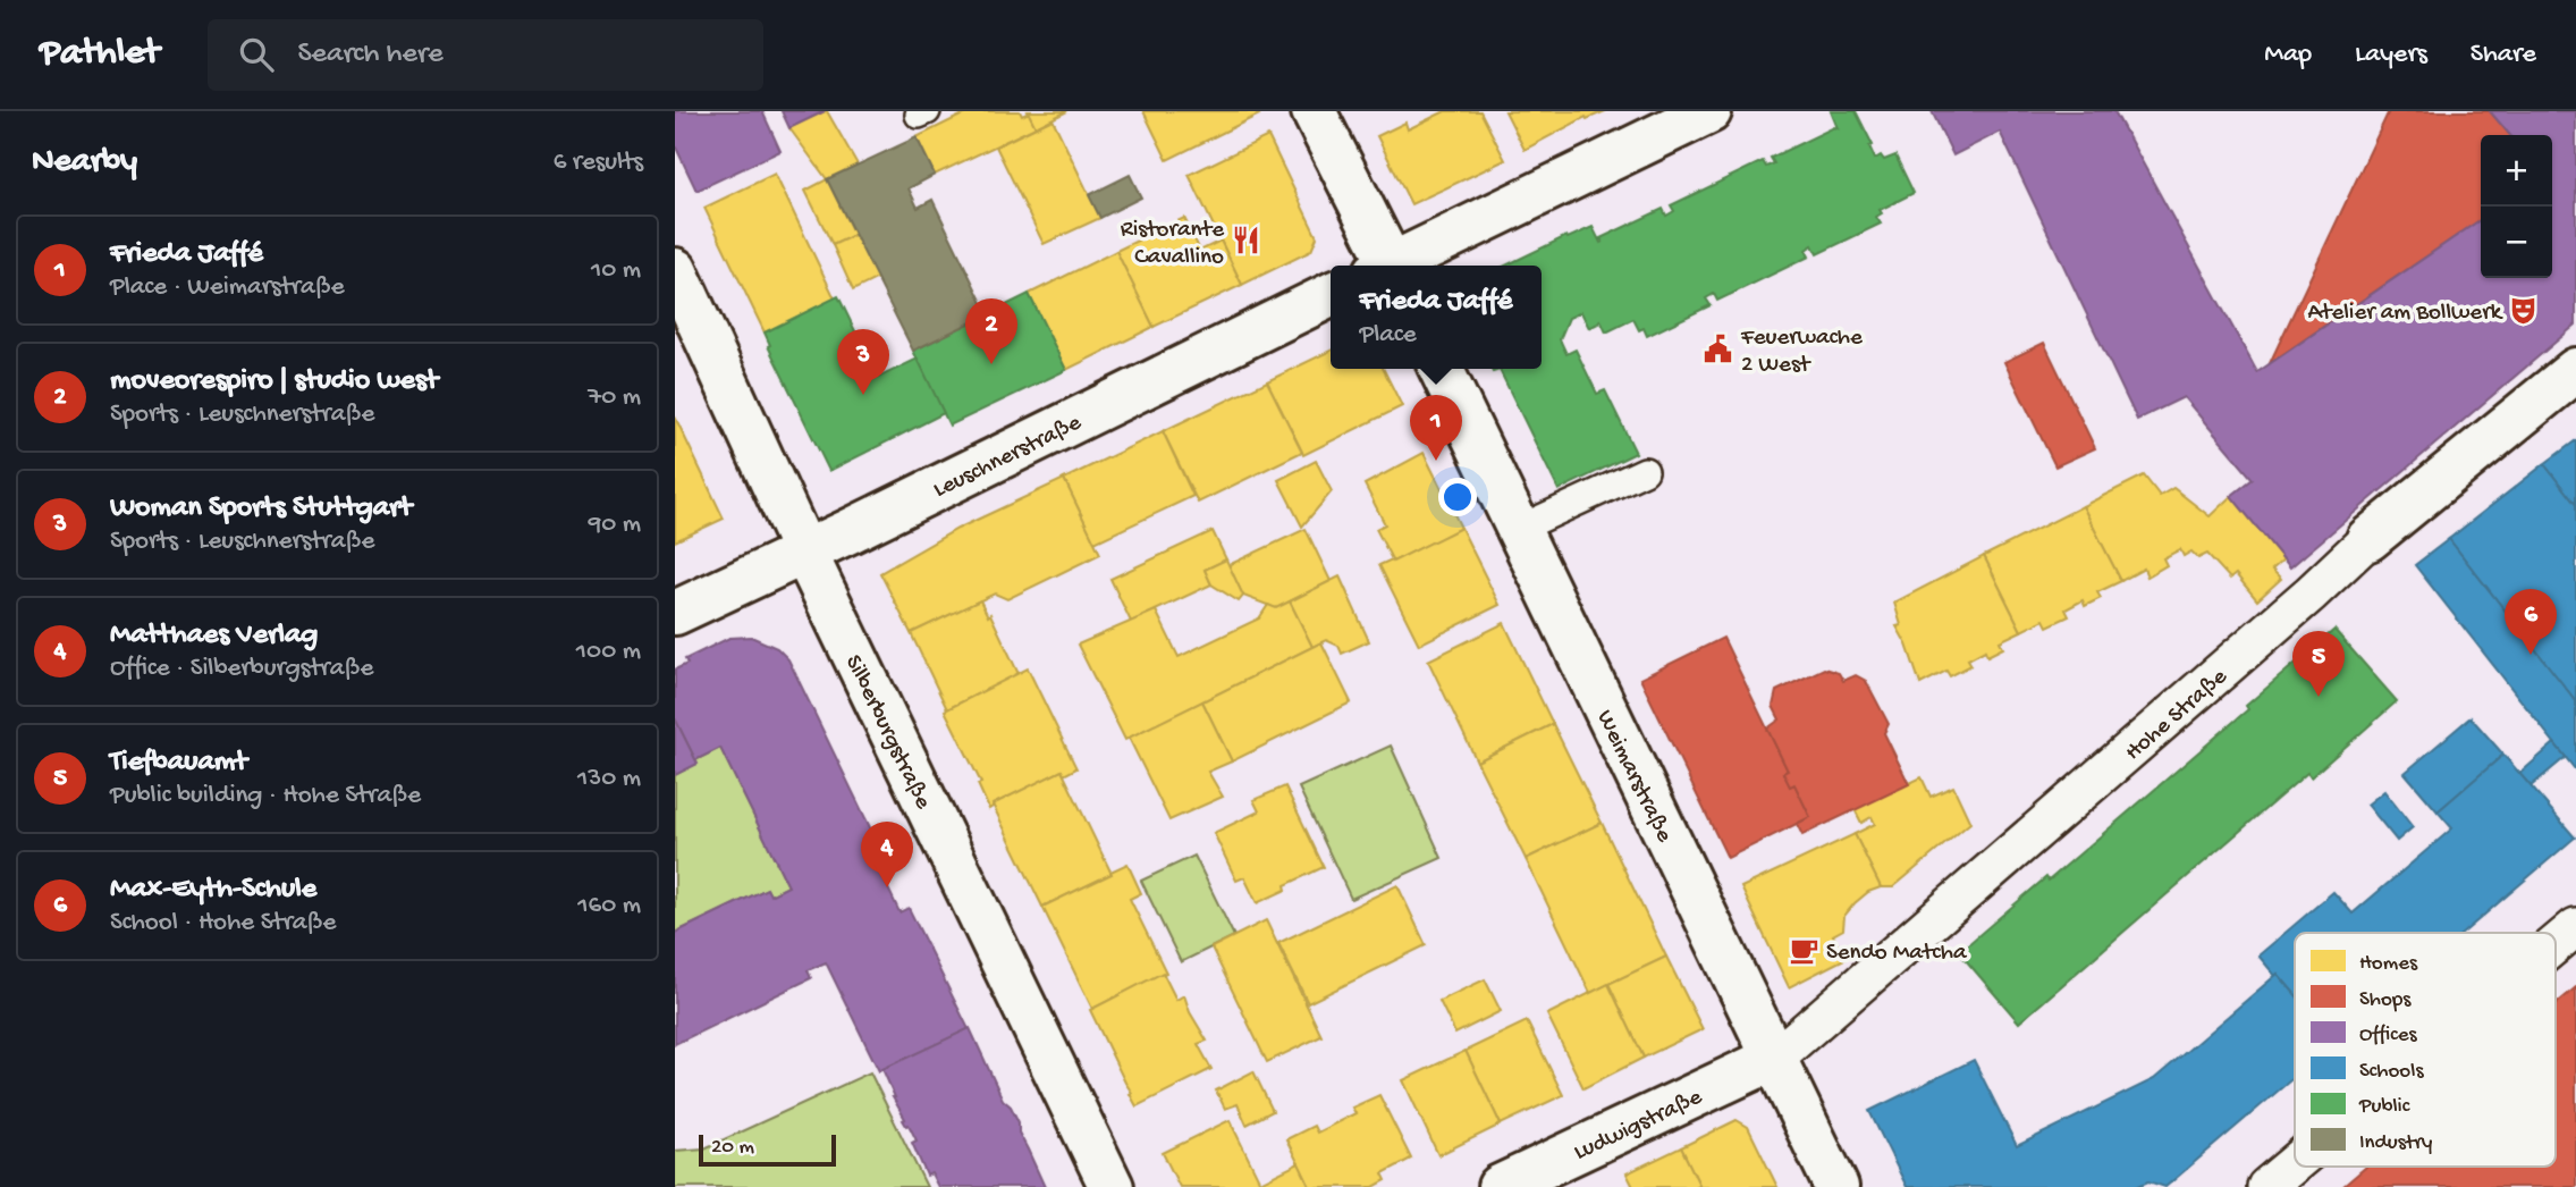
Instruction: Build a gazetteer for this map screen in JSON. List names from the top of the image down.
{
  "streets": {
    "street": [
      "Leuschnerstraße",
      "Hohe Straße",
      "Silberburgstraße",
      "Weimarstraße",
      "Ludwigstraße"
    ]
  },
  "crossings": [
    ["Leuschnerstraße", "Silberburgstraße"],
    ["Hohe Straße", "Weimarstraße"],
    ["Hohe Straße", "Ludwigstraße"],
    ["Weimarstraße", "Ludwigstraße"]
  ],
  "places": {
    "restaurant": ["Ristorante Cavallino"],
    "theatre": ["Atelier am Bollwerk"],
    "public building": ["Feuerwache 2 West"],
    "cafe": ["Sendo Matcha"]
  },
  "legend": [
    "Homes",
    "Shops",
    "Offices",
    "Schools",
    "Public",
    "Industry"
  ],
  "scale_bar": "20 m",
  "page": {
    "header": "Pathlet",
    "search": "Search here",
    "nav": ["Map", "Layers", "Share"],
    "heading": ["Nearby", "6 results"],
    "map_buttons": ["+", "−"],
    "list": [
      {
        "mark": "1",
        "name": "Frieda Jaffé",
        "note": "Place · Weimarstraße",
        "value": "10 m"
      },
      {
        "mark": "2",
        "name": "moveorespiro | studio west",
        "note": "Sports · Leuschnerstraße",
        "value": "70 m"
      },
      {
        "mark": "3",
        "name": "Woman Sports Stuttgart",
        "note": "Sports · Leuschnerstraße",
        "value": "90 m"
      },
      {
        "mark": "4",
        "name": "Matthaes Verlag",
        "note": "Office · Silberburgstraße",
        "value": "100 m"
      },
      {
        "mark": "5",
        "name": "Tiefbauamt",
        "note": "Public building · Hohe Straße",
        "value": "130 m"
      },
      {
        "mark": "6",
        "name": "Max-Eyth-Schule",
        "note": "School · Hohe Straße",
        "value": "160 m"
      }
    ],
    "popup": ["Frieda Jaffé", "Place"],
    "pins": [
      "2",
      "3",
      "1",
      "6",
      "5",
      "4"
    ],
    "scale": "20 m"
  }
}
